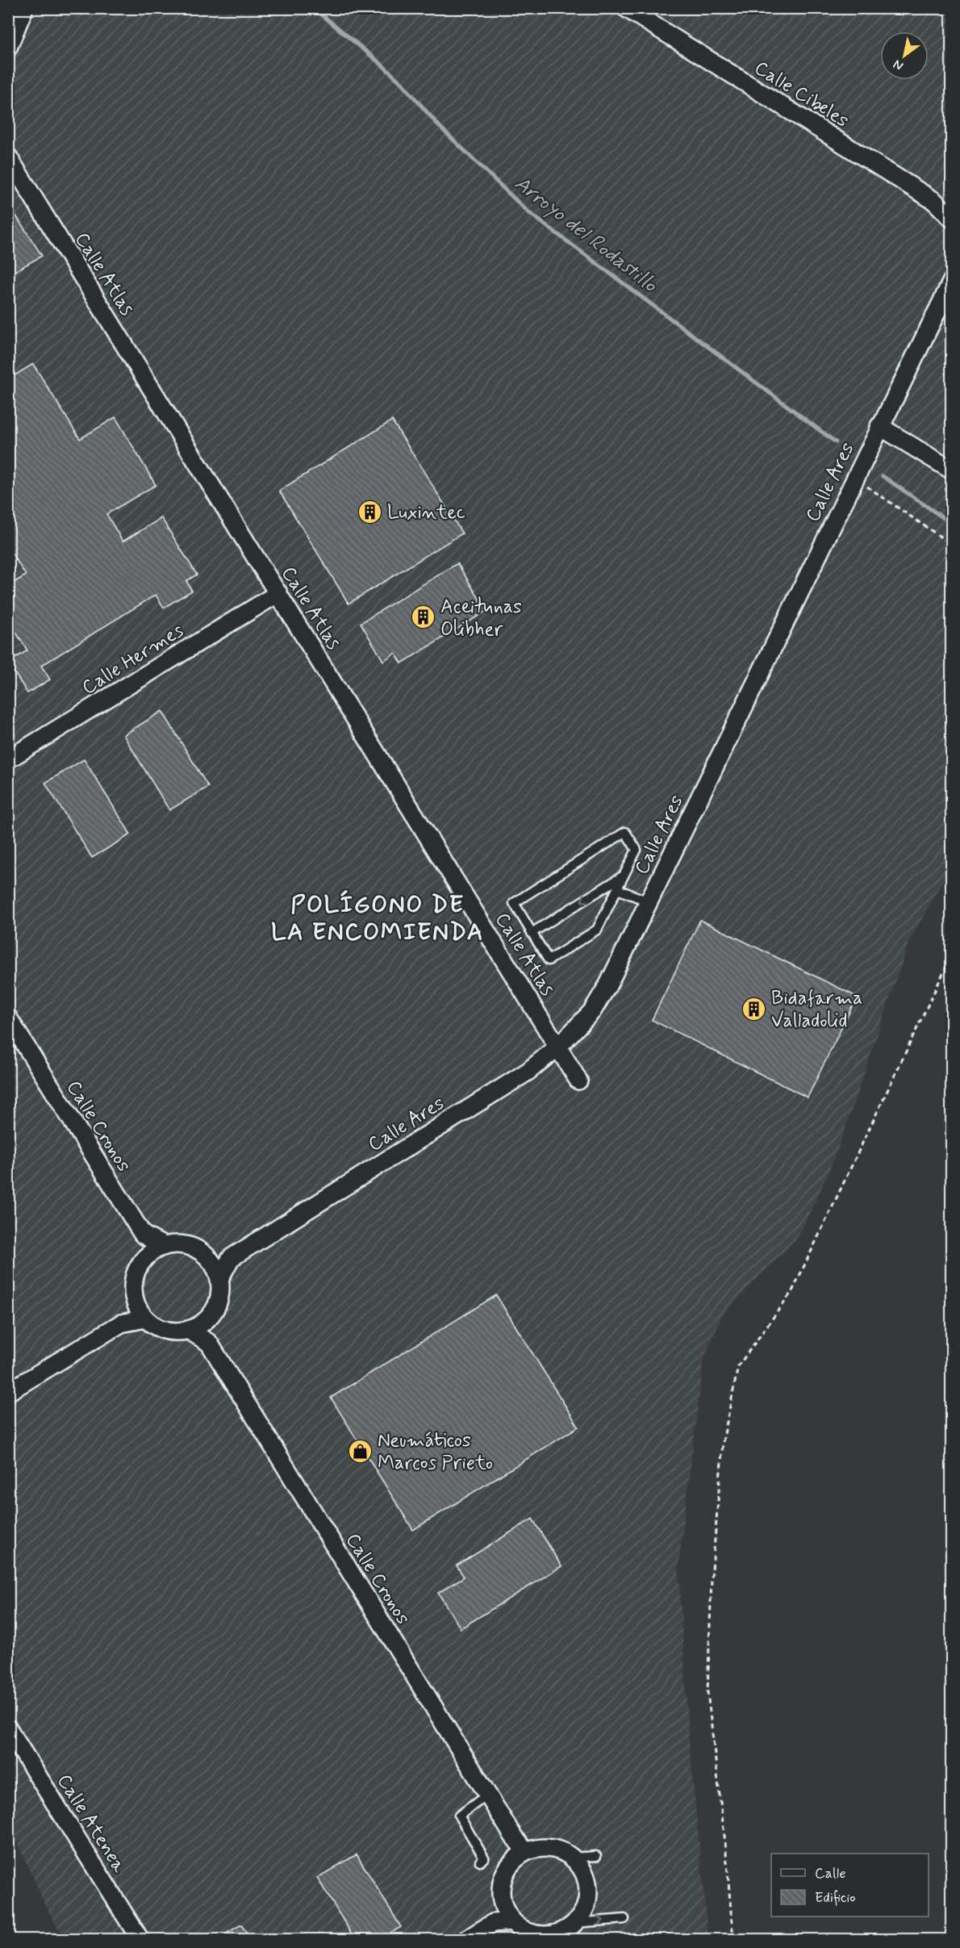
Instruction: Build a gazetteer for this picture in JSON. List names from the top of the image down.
{
  "streets": {
    "street": [
      "Calle Cibeles",
      "Calle Atlas",
      "Calle Ares",
      "Calle Hermes",
      "Calle Cronos",
      "Calle Atenea"
    ]
  },
  "crossings": [
    ["Calle Atlas", "Calle Ares"],
    ["Calle Atlas", "Calle Hermes"],
    ["Calle Ares", "Calle Cronos"]
  ],
  "districts": ["POLÍGONO DE LA ENCOMIENDA"],
  "water": ["Arroyo del Rodastillo"],
  "places": {
    "building": ["Luxintec", "Aceitunas Olibher", "Bidafarma Valladolid"],
    "shop": ["Neumáticos Marcos Prieto"]
  },
  "legend": ["Calle", "Edificio"],
  "north": "bottom left"
}
